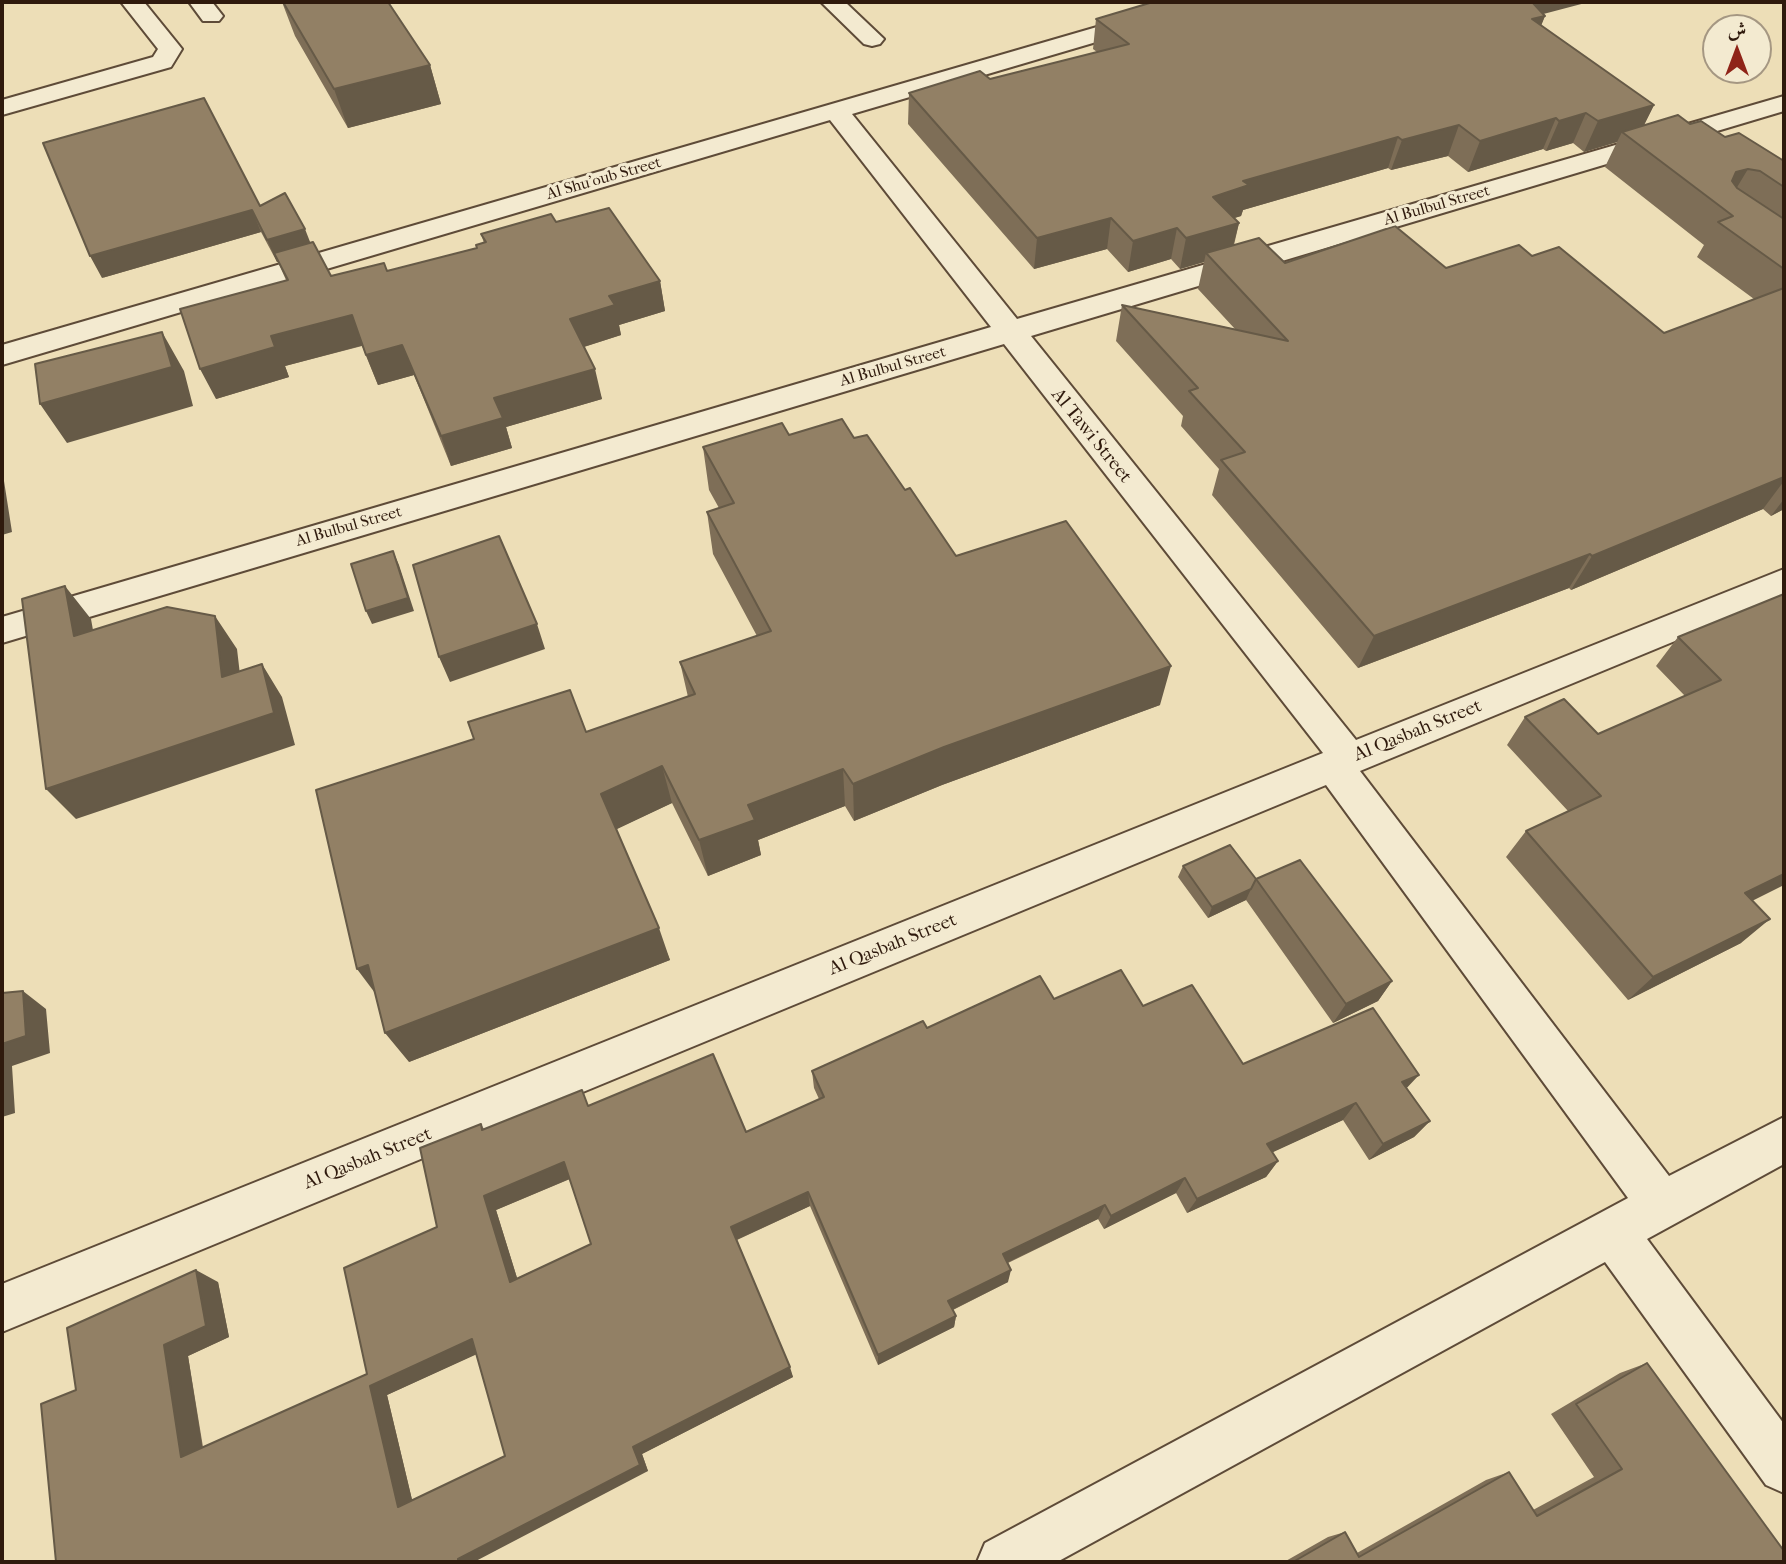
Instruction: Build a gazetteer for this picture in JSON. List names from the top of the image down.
{
  "streets": {
    "street": [
      "Al Shu'oub Street",
      "Al Bulbul Street",
      "Al Tawi Street",
      "Al Qasbah Street"
    ]
  },
  "crossings": [
    ["Al Shu'oub Street", "Al Tawi Street"],
    ["Al Bulbul Street", "Al Tawi Street"],
    ["Al Tawi Street", "Al Qasbah Street"]
  ],
  "north": "top"
}
